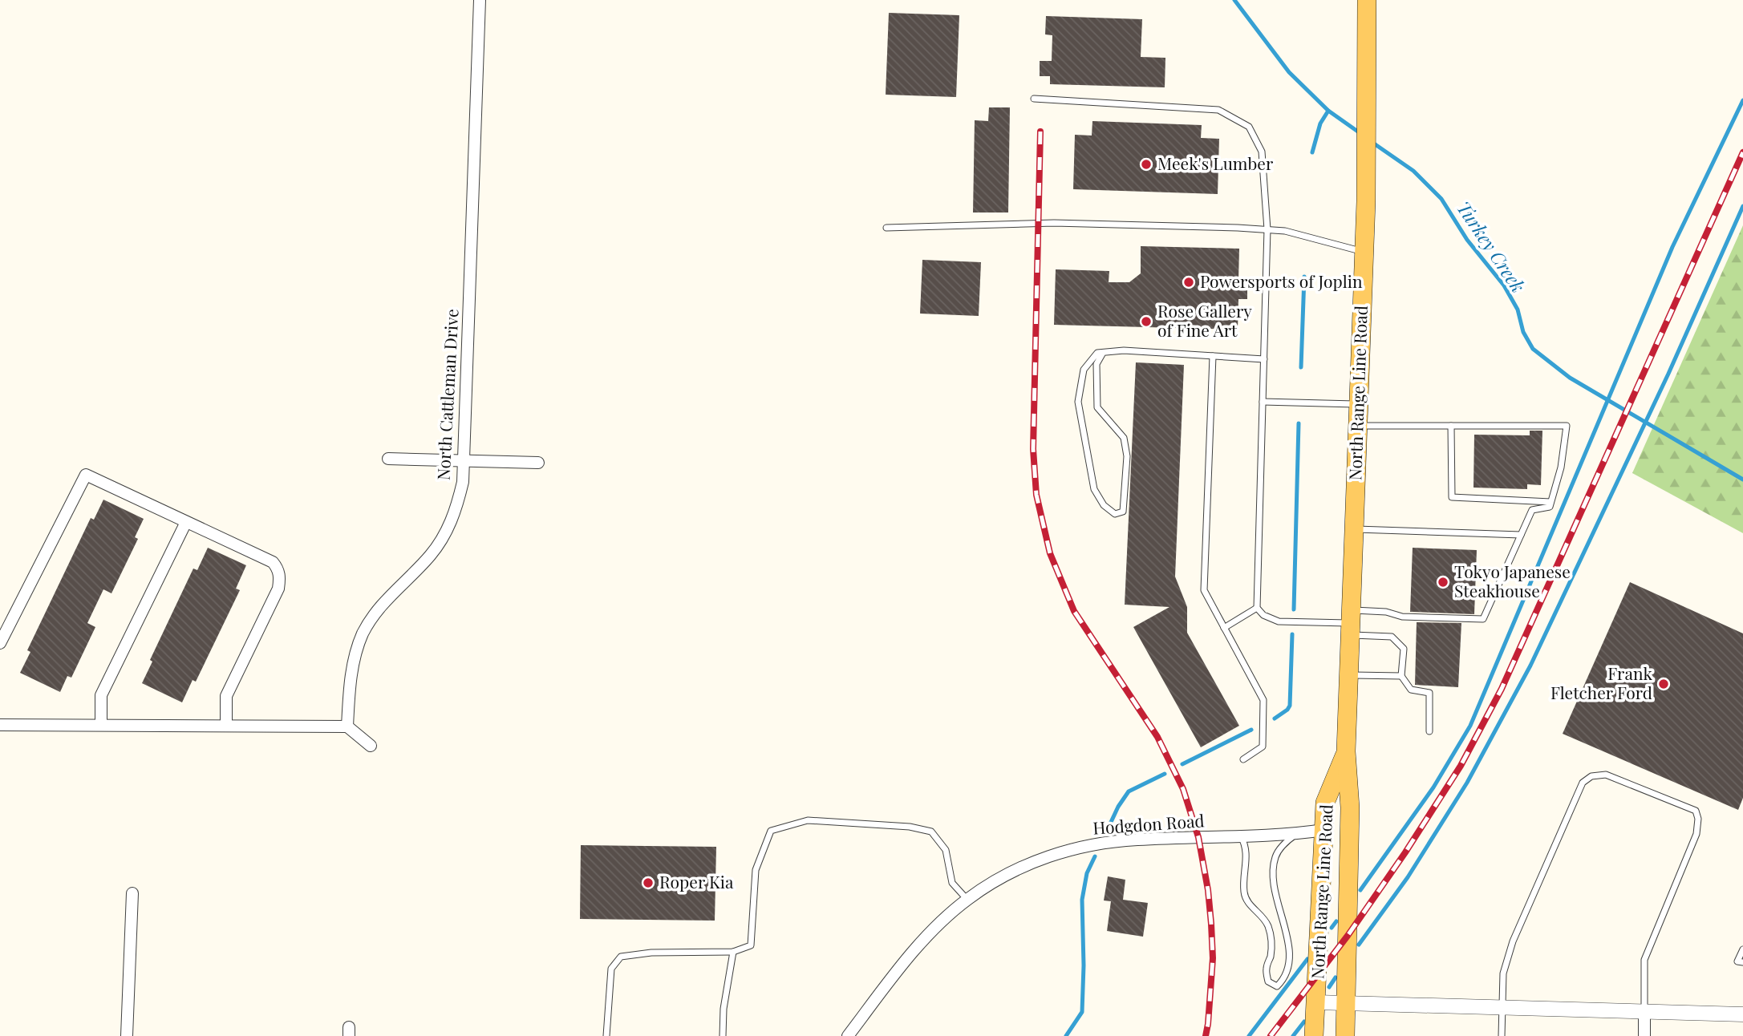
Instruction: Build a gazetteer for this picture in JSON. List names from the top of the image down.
{
  "streets": {
    "main road": ["North Range Line Road"],
    "street": ["North Cattleman Drive", "Hodgdon Road"]
  },
  "crossings": [
    ["North Range Line Road", "Hodgdon Road"]
  ],
  "water": ["Turkey Creek"],
  "places": [
    "Meek's Lumber",
    "Powersports of Joplin",
    "Rose Gallery of Fine Art",
    "Tokyo Japanese Steakhouse",
    "Frank Fletcher Ford",
    "Roper Kia"
  ]
}
